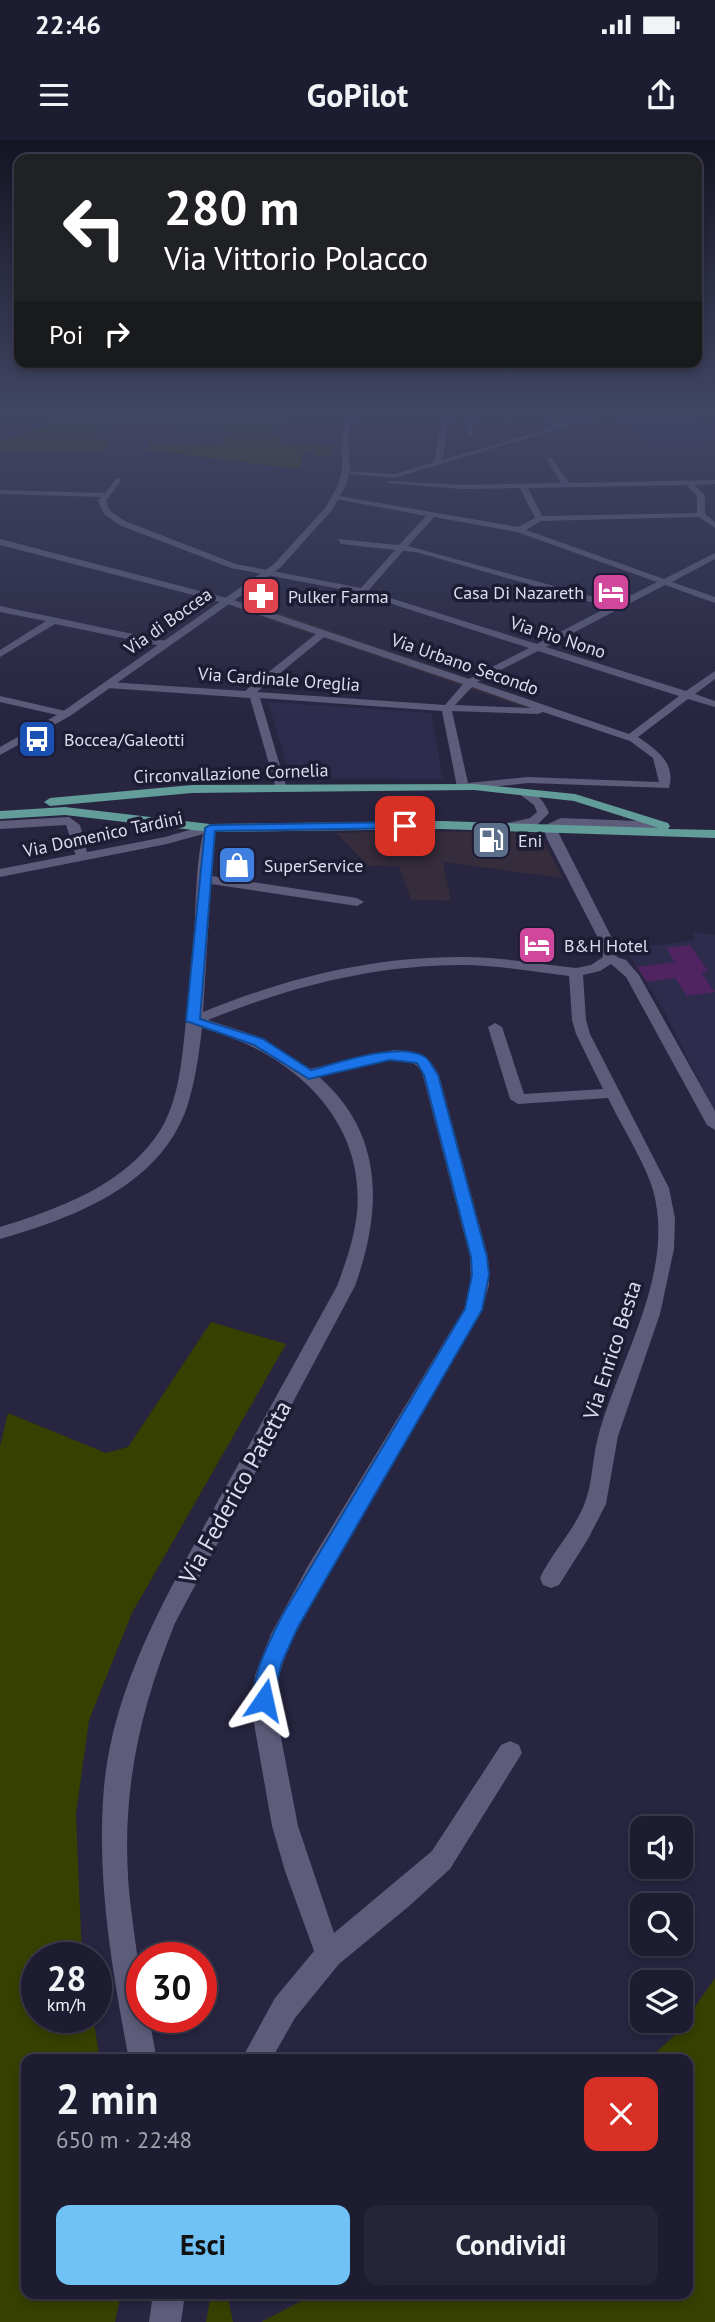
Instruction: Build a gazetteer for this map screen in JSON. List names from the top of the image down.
{
  "streets": {
    "main road": ["Circonvallazione Cornelia", "Via Domenico Tardini"],
    "street": [
      "Via di Boccea",
      "Via Pio Nono",
      "Via Urbano Secondo",
      "Via Cardinale Oreglia",
      "Via Enrico Besta",
      "Via Federico Patetta"
    ]
  },
  "crossings": [
    ["Via di Boccea", "Via Pio Nono"],
    ["Via di Boccea", "Via Urbano Secondo"],
    ["Via di Boccea", "Via Cardinale Oreglia"],
    ["Via Urbano Secondo", "Via Cardinale Oreglia"],
    ["Via Urbano Secondo", "Circonvallazione Cornelia"],
    ["Circonvallazione Cornelia", "Via Domenico Tardini"]
  ],
  "places": {
    "hotel": ["Casa Di Nazareth", "B&H Hotel"],
    "pharmacy": ["Pulker Farma"],
    "bus stop": ["Boccea/Galeotti"],
    "fuel station": ["Eni"],
    "shop": ["SuperService"]
  },
  "page": {
    "status": "22:46",
    "header": "GoPilot",
    "turn": ["280 m", "Via Vittorio Polacco"],
    "then": "Poi",
    "speed": "28 km/h",
    "limit": "30",
    "heading": ["2 min", "650 m · 22:48"],
    "buttons": ["Esci", "Condividi"]
  }
}
